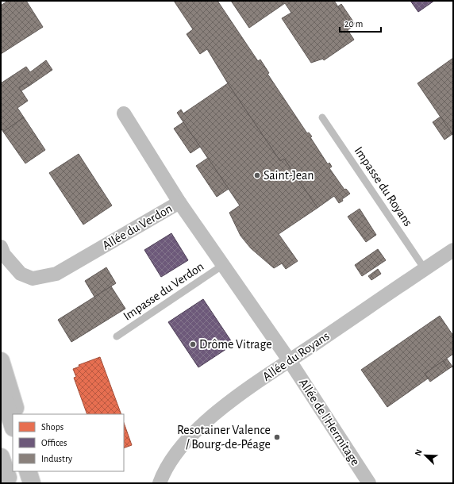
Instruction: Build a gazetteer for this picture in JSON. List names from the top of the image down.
{
  "streets": {
    "street": ["Allée du Verdon", "Allée du Royans", "Allée de l'Hermitage"],
    "lane": ["Impasse du Royans", "Impasse du Verdon"]
  },
  "crossings": [
    ["Impasse du Royans", "Allée du Royans"],
    ["Allée du Verdon", "Impasse du Verdon"],
    ["Allée du Verdon", "Allée du Royans"],
    ["Allée du Verdon", "Allée de l'Hermitage"],
    ["Allée du Royans", "Allée de l'Hermitage"]
  ],
  "places": ["Saint-Jean", "Drôme Vitrage", "Resotainer Valence / Bourg-de-Péage"],
  "legend": ["Shops", "Offices", "Industry"],
  "scale_bar": "20 m",
  "north": "top left"
}
